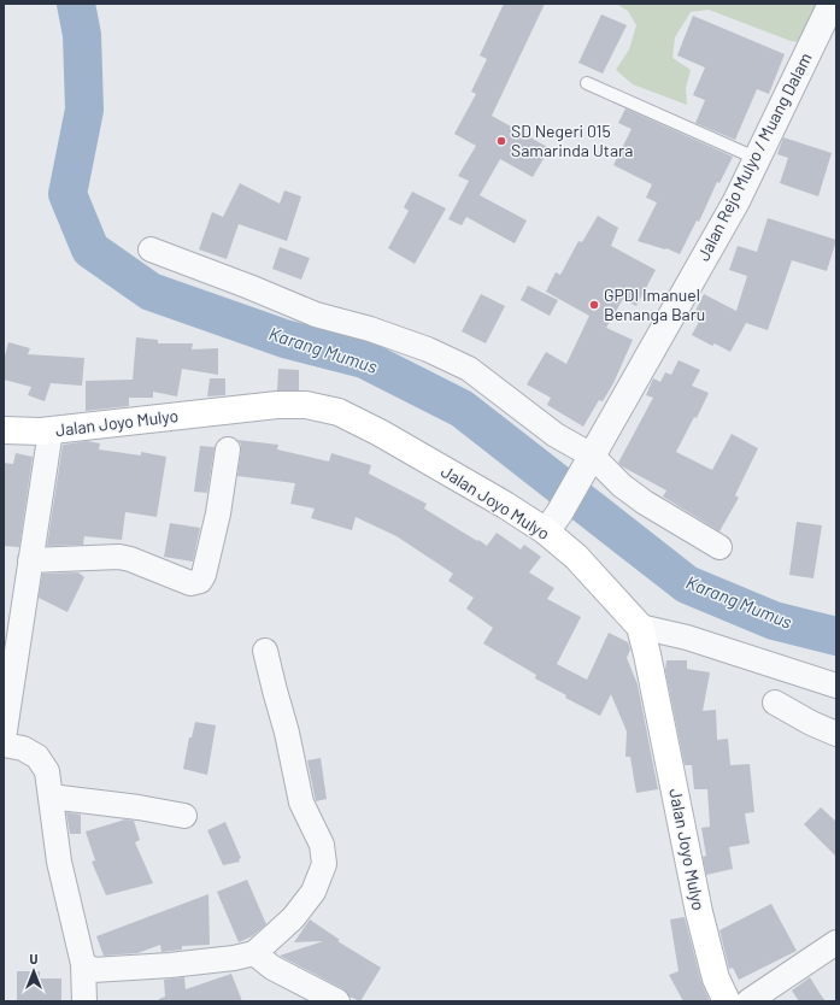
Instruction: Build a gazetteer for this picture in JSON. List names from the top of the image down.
{
  "streets": {
    "main road": ["Jalan Joyo Mulyo"],
    "street": ["Jalan Rejo Mulyo / Muang Dalam"]
  },
  "crossings": [
    ["Jalan Rejo Mulyo / Muang Dalam", "Jalan Joyo Mulyo"]
  ],
  "water": ["Karang Mumus"],
  "places": ["SD Negeri 015 Samarinda Utara", "GPDI Imanuel Benanga Baru"],
  "north": "top"
}
